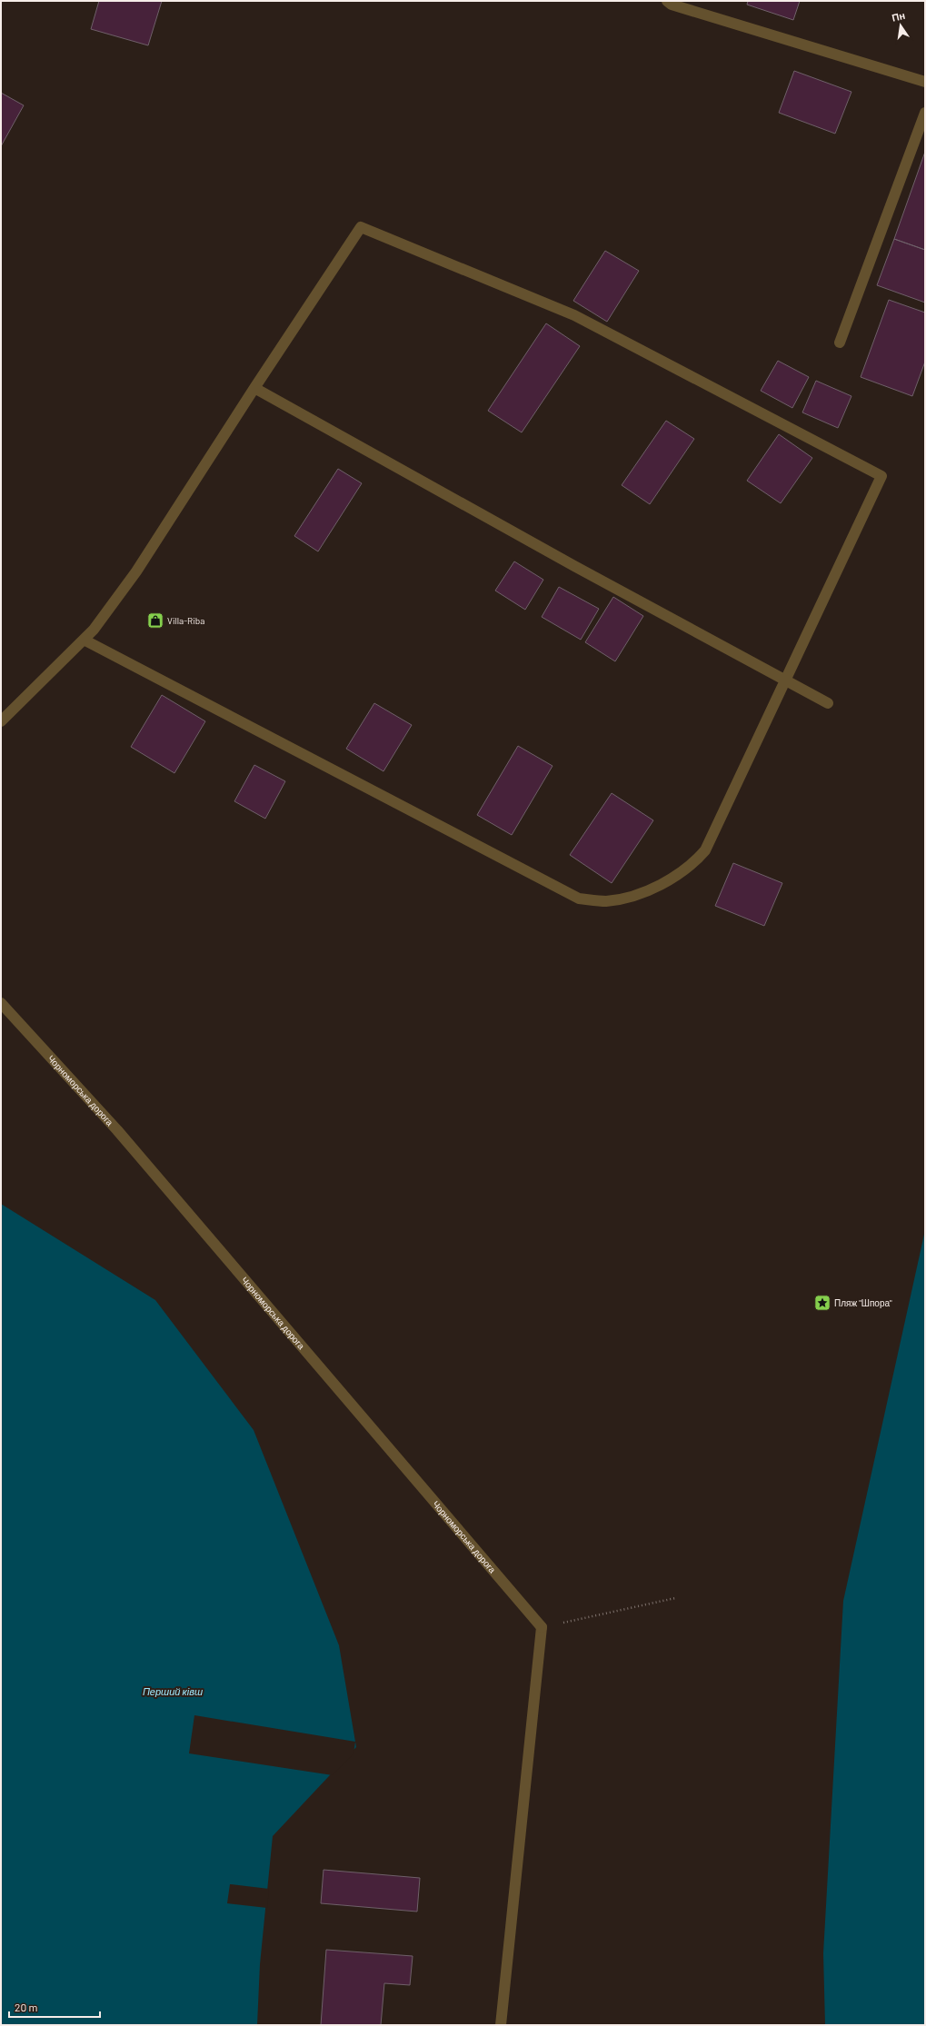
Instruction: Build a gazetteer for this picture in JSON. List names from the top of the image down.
{
  "streets": {
    "street": ["Чорноморська дорога"]
  },
  "water": ["Перший ківш"],
  "places": {
    "shop": ["Villa-Riba"],
    "place": ["Пляж \"Шпора\""]
  },
  "scale_bar": "20 m",
  "north": "top"
}
